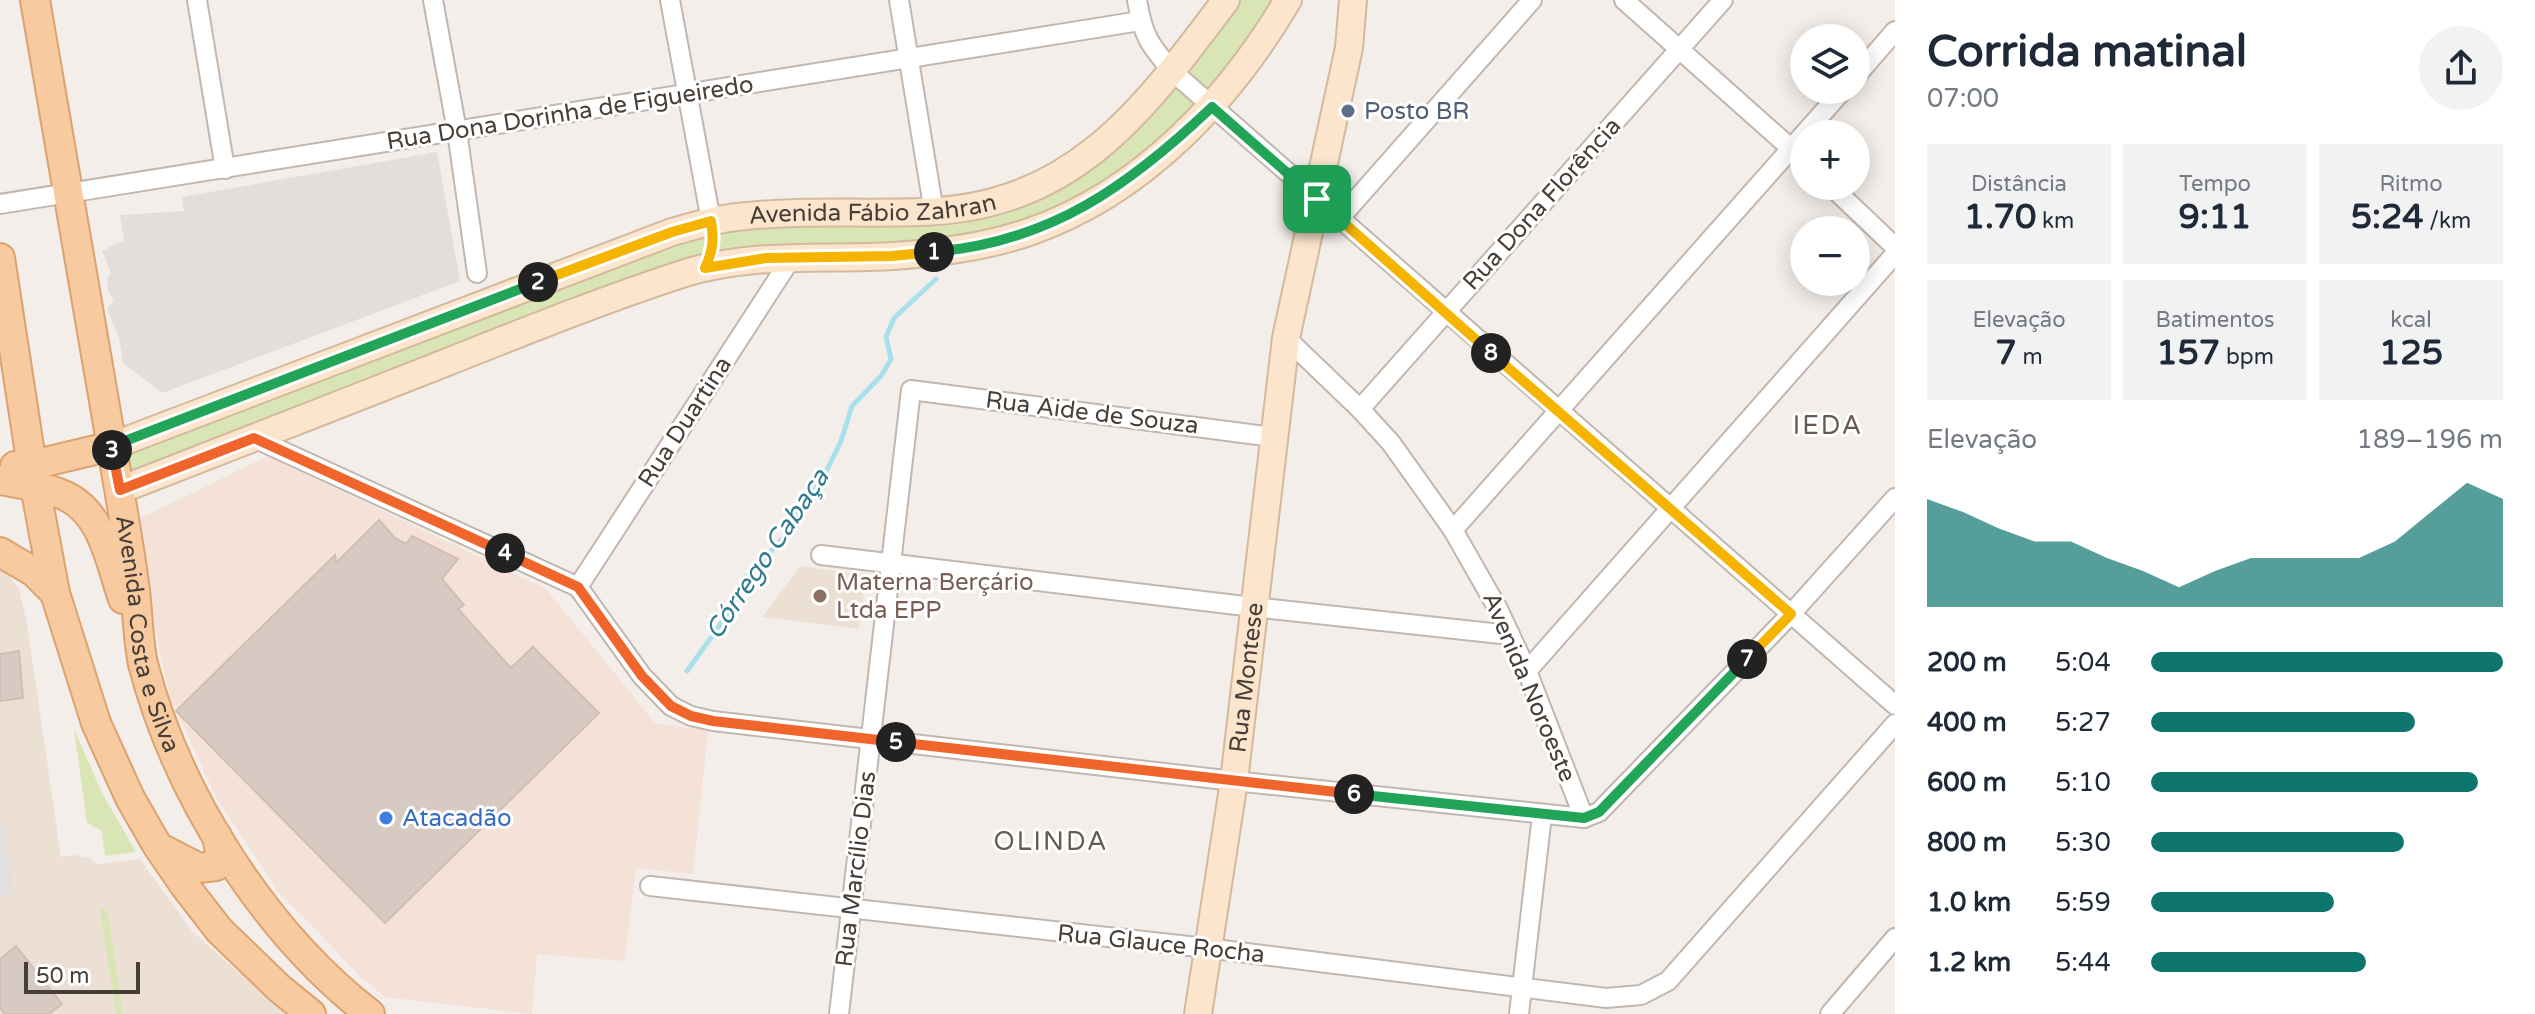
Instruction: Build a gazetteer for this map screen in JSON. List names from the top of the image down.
{
  "streets": {
    "main road": ["Avenida Fábio Zahran", "Avenida Costa e Silva", "Rua Montese"],
    "street": [
      "Rua Dona Dorinha de Figueiredo",
      "Rua Dona Florência",
      "Rua Aide de Souza",
      "Rua Duartina",
      "Avenida Noroeste",
      "Rua Marcílio Dias",
      "Rua Glauce Rocha"
    ]
  },
  "crossings": [
    ["Rua Dona Dorinha de Figueiredo", "Avenida Costa e Silva"],
    ["Rua Dona Florência", "Avenida Noroeste"],
    ["Avenida Fábio Zahran", "Rua Duartina"],
    ["Avenida Fábio Zahran", "Avenida Costa e Silva"],
    ["Rua Aide de Souza", "Rua Montese"],
    ["Rua Aide de Souza", "Rua Marcílio Dias"],
    ["Rua Montese", "Avenida Noroeste"],
    ["Rua Montese", "Rua Glauce Rocha"],
    ["Rua Marcílio Dias", "Rua Glauce Rocha"]
  ],
  "districts": ["IEDA", "OLINDA"],
  "water": ["Córrego Cabaça"],
  "places": ["Posto BR", "Materna Berçário Ltda EPP", "Atacadão"],
  "scale_bar": "50 m",
  "page": {
    "heading": ["Corrida matinal", "07:00"],
    "map_buttons": ["+", "−"],
    "stats": [
      ["Distância", "1.70 km"],
      ["Tempo", "9:11"],
      ["Ritmo", "5:24 /km"],
      ["Elevação", "7 m"],
      ["Batimentos", "157 bpm"],
      ["kcal", "125"]
    ],
    "pins": [
      "1",
      "2",
      "8",
      "3",
      "4",
      "7",
      "5",
      "6"
    ],
    "chart": ["Elevação", "189–196 m"],
    "list": [
      {
        "name": "200 m",
        "note": "5:04"
      },
      {
        "name": "400 m",
        "note": "5:27"
      },
      {
        "name": "600 m",
        "note": "5:10"
      },
      {
        "name": "800 m",
        "note": "5:30"
      },
      {
        "name": "1.0 km",
        "note": "5:59"
      },
      {
        "name": "1.2 km",
        "note": "5:44"
      }
    ],
    "scale": "50 m"
  }
}
